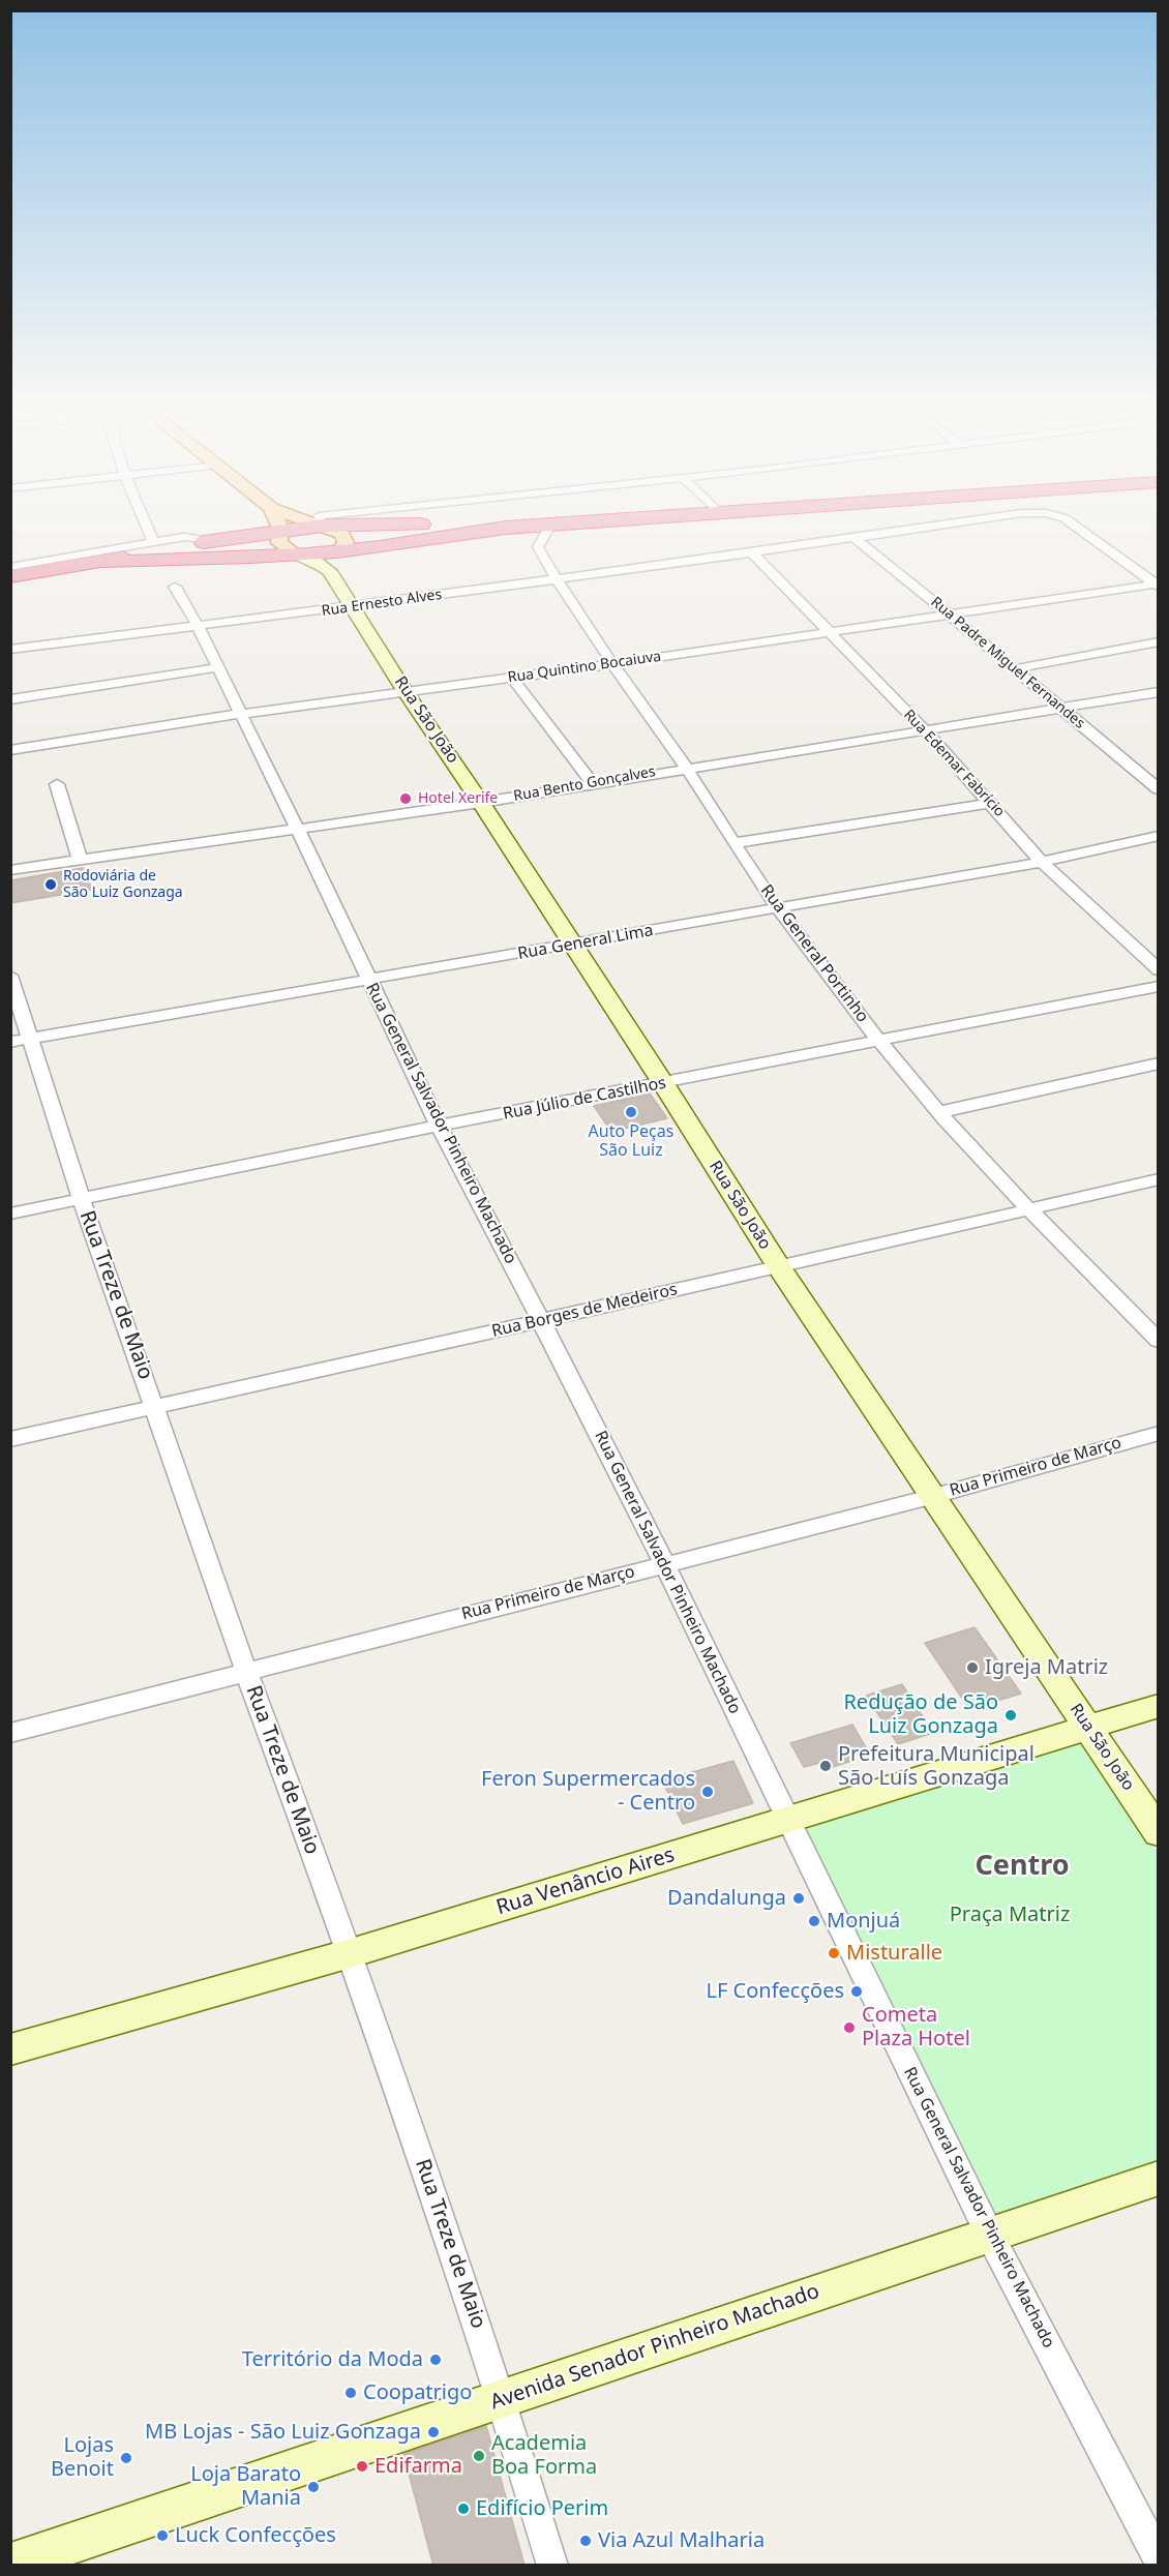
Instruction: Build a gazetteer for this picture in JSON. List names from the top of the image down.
{
  "streets": {
    "main road": ["Rua São João", "Rua Venâncio Aires", "Avenida Senador Pinheiro Machado"],
    "street": [
      "Rua Ernesto Alves",
      "Rua Padre Miguel Fernandes",
      "Rua Quintino Bocaiuva",
      "Rua Edemar Fabrício",
      "Rua Bento Gonçalves",
      "Rua General Lima",
      "Rua General Portinho",
      "Rua Júlio de Castilhos",
      "Rua General Salvador Pinheiro Machado",
      "Rua Treze de Maio",
      "Rua Borges de Medeiros",
      "Rua Primeiro de Março"
    ]
  },
  "crossings": [
    ["Rua Ernesto Alves", "Rua Padre Miguel Fernandes"],
    ["Rua Ernesto Alves", "Rua Quintino Bocaiuva"],
    ["Rua Ernesto Alves", "Rua São João"],
    ["Rua Ernesto Alves", "Rua Edemar Fabrício"],
    ["Rua Ernesto Alves", "Rua General Portinho"],
    ["Rua Ernesto Alves", "Rua General Salvador Pinheiro Machado"],
    ["Rua Padre Miguel Fernandes", "Rua Quintino Bocaiuva"],
    ["Rua Padre Miguel Fernandes", "Rua Bento Gonçalves"],
    ["Rua Quintino Bocaiuva", "Rua São João"],
    ["Rua Quintino Bocaiuva", "Rua Edemar Fabrício"],
    ["Rua Quintino Bocaiuva", "Rua General Portinho"],
    ["Rua Quintino Bocaiuva", "Rua General Salvador Pinheiro Machado"],
    ["Rua São João", "Rua Bento Gonçalves"],
    ["Rua São João", "Rua General Lima"],
    ["Rua São João", "Rua Júlio de Castilhos"],
    ["Rua São João", "Rua Borges de Medeiros"],
    ["Rua São João", "Rua Primeiro de Março"],
    ["Rua São João", "Rua Venâncio Aires"],
    ["Rua Edemar Fabrício", "Rua Bento Gonçalves"],
    ["Rua Edemar Fabrício", "Rua General Lima"],
    ["Rua Bento Gonçalves", "Rua General Portinho"],
    ["Rua Bento Gonçalves", "Rua General Salvador Pinheiro Machado"],
    ["Rua General Lima", "Rua General Portinho"],
    ["Rua General Lima", "Rua General Salvador Pinheiro Machado"],
    ["Rua General Lima", "Rua Treze de Maio"],
    ["Rua General Portinho", "Rua Júlio de Castilhos"],
    ["Rua General Portinho", "Rua Borges de Medeiros"],
    ["Rua Júlio de Castilhos", "Rua General Salvador Pinheiro Machado"],
    ["Rua Júlio de Castilhos", "Rua Treze de Maio"],
    ["Rua General Salvador Pinheiro Machado", "Rua Borges de Medeiros"],
    ["Rua General Salvador Pinheiro Machado", "Rua Primeiro de Março"],
    ["Rua General Salvador Pinheiro Machado", "Rua Venâncio Aires"],
    ["Rua General Salvador Pinheiro Machado", "Avenida Senador Pinheiro Machado"],
    ["Rua Treze de Maio", "Rua Borges de Medeiros"],
    ["Rua Treze de Maio", "Rua Primeiro de Março"],
    ["Rua Treze de Maio", "Rua Venâncio Aires"],
    ["Rua Treze de Maio", "Avenida Senador Pinheiro Machado"]
  ],
  "districts": ["Centro"],
  "parks": ["Praça Matriz"],
  "places": [
    "Hotel Xerife",
    "Rodoviária de São Luiz Gonzaga",
    "Auto Peças São Luiz",
    "Igreja Matriz",
    "Redução de São Luiz Gonzaga",
    "Prefeitura Municipal São Luís Gonzaga",
    "Feron Supermercados - Centro",
    "Dandalunga",
    "Monjuá",
    "Misturalle",
    "LF Confecções",
    "Cometa Plaza Hotel",
    "Território da Moda",
    "Coopatrigo",
    "MB Lojas - São Luiz Gonzaga",
    "Academia Boa Forma",
    "Lojas Benoit",
    "Edifarma",
    "Loja Barato Mania",
    "Edifício Perim",
    "Luck Confecções",
    "Via Azul Malharia"
  ]
}
